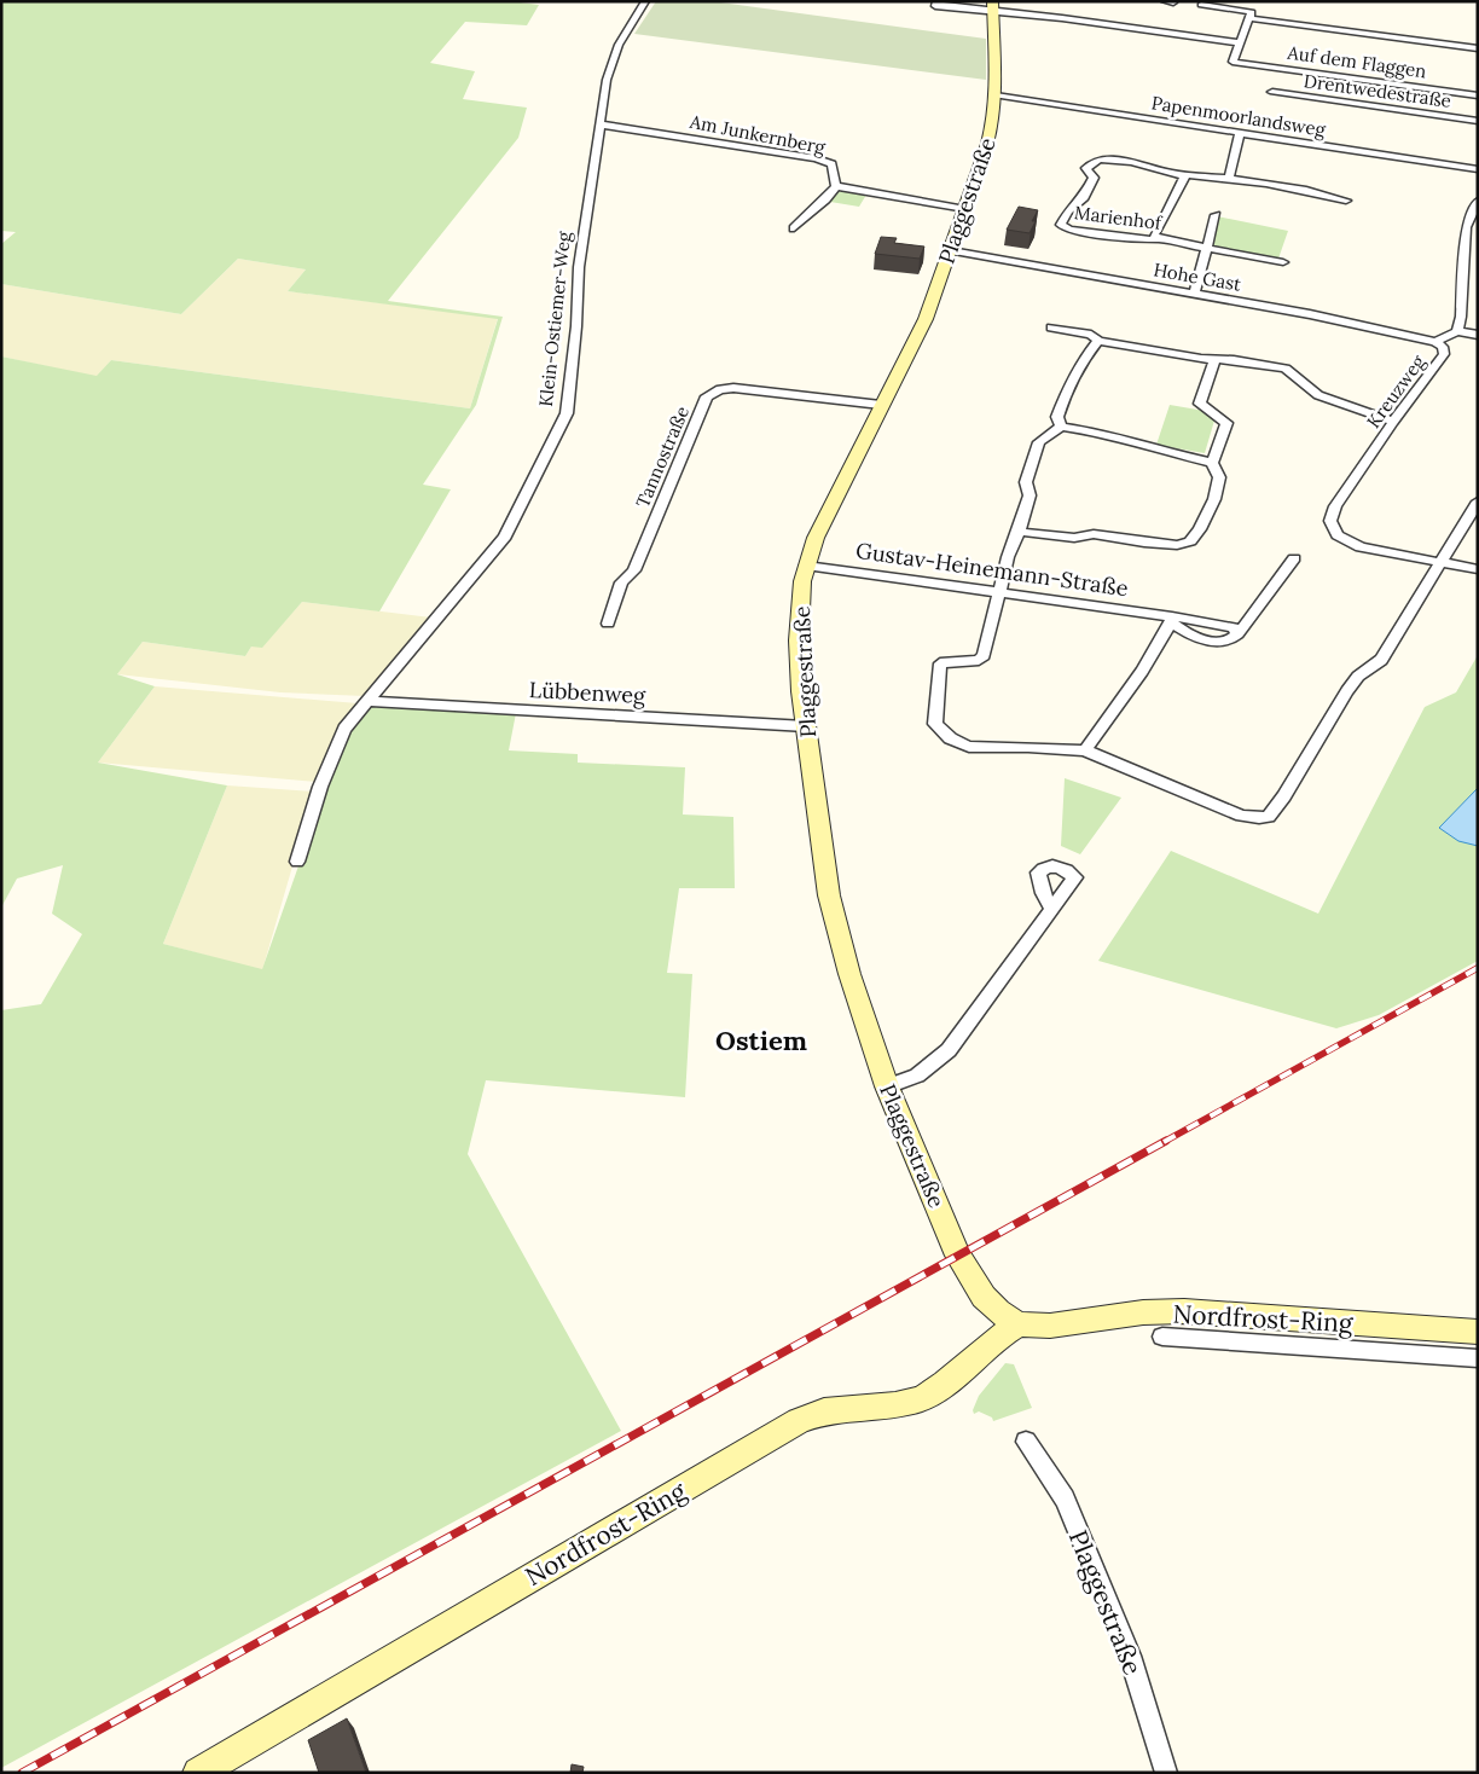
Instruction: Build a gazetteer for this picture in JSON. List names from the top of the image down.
{
  "streets": {
    "street": [
      "Auf dem Flaggen",
      "Drentwedestraße",
      "Papenmoorlandsweg",
      "Am Junkernberg",
      "Plaggestraße",
      "Marienhof",
      "Hohe Gast",
      "Klein-Ostiemer-Weg",
      "Kreuzweg",
      "Tannostraße",
      "Gustav-Heinemann-Straße",
      "Lübbenweg",
      "Nordfrost-Ring"
    ]
  },
  "crossings": [
    ["Papenmoorlandsweg", "Plaggestraße"],
    ["Am Junkernberg", "Plaggestraße"],
    ["Am Junkernberg", "Klein-Ostiemer-Weg"],
    ["Plaggestraße", "Hohe Gast"],
    ["Plaggestraße", "Tannostraße"],
    ["Plaggestraße", "Gustav-Heinemann-Straße"],
    ["Plaggestraße", "Lübbenweg"],
    ["Plaggestraße", "Nordfrost-Ring"],
    ["Hohe Gast", "Kreuzweg"],
    ["Klein-Ostiemer-Weg", "Lübbenweg"]
  ],
  "districts": ["Ostiem"]
}
